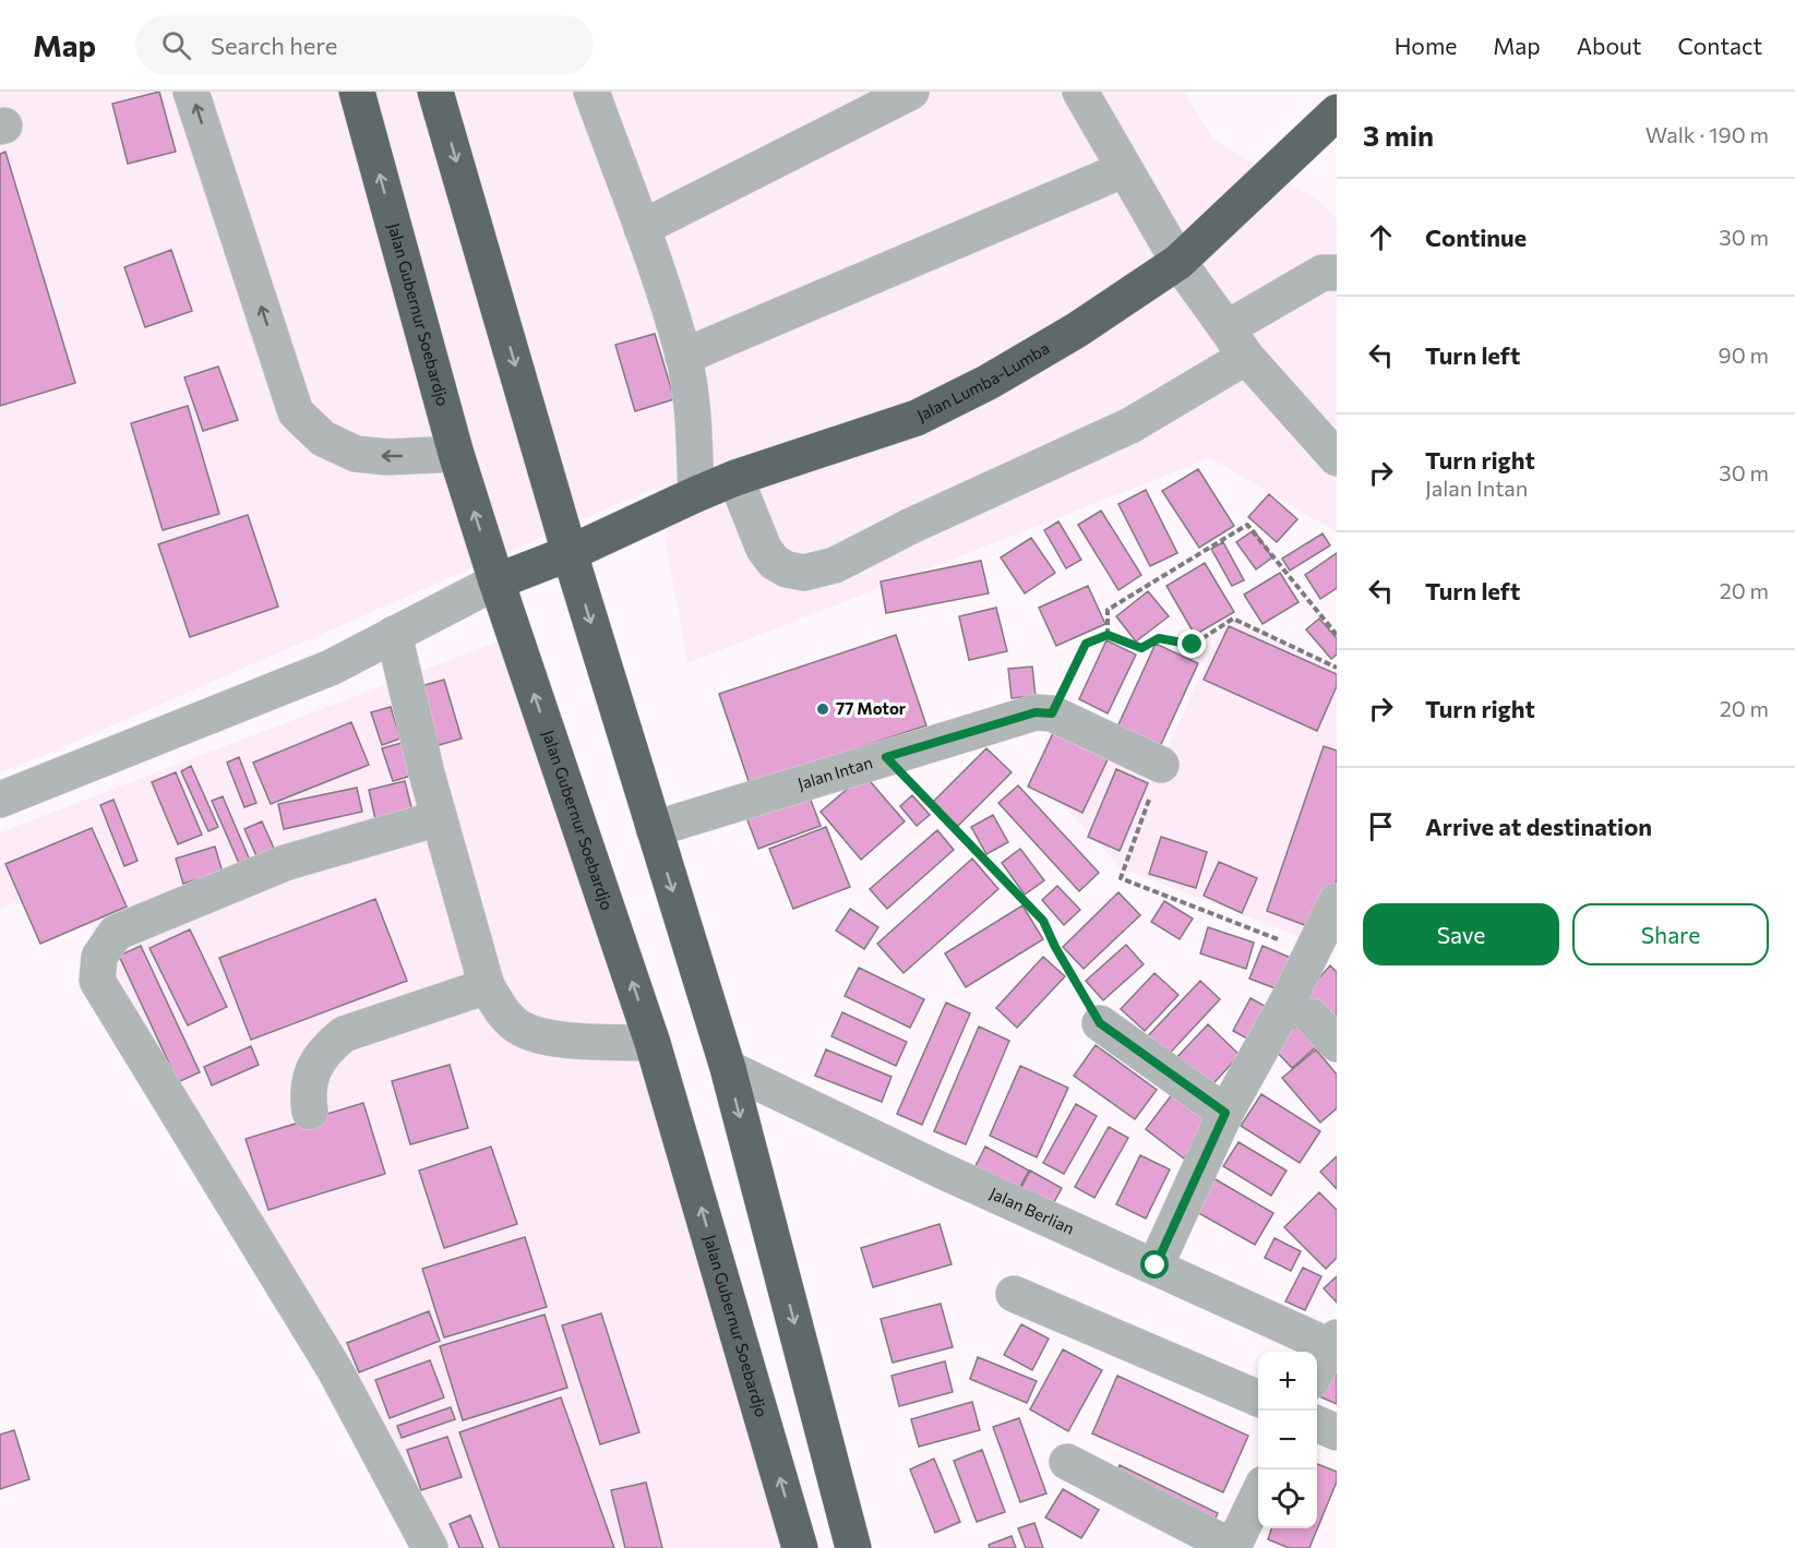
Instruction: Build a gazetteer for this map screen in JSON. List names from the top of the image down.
{
  "streets": {
    "highway": ["Jalan Gubernur Soebardjo", "Jalan Lumba-Lumba"],
    "street": ["Jalan Intan", "Jalan Berlian"]
  },
  "crossings": [
    ["Jalan Gubernur Soebardjo", "Jalan Lumba-Lumba"]
  ],
  "places": ["77 Motor"],
  "page": {
    "header": "Map",
    "search": "Search here",
    "nav": [
      "Home",
      "Map",
      "About",
      "Contact"
    ],
    "heading": ["3 min", "Walk · 190 m"],
    "list": [
      ["Continue", "30 m"],
      ["Turn left", "90 m"],
      ["Turn right", "Jalan Intan", "30 m"],
      ["Turn left", "20 m"],
      ["Turn right", "20 m"],
      "Arrive at destination"
    ],
    "buttons": ["Save", "Share"],
    "map_buttons": ["+", "−"]
  }
}
